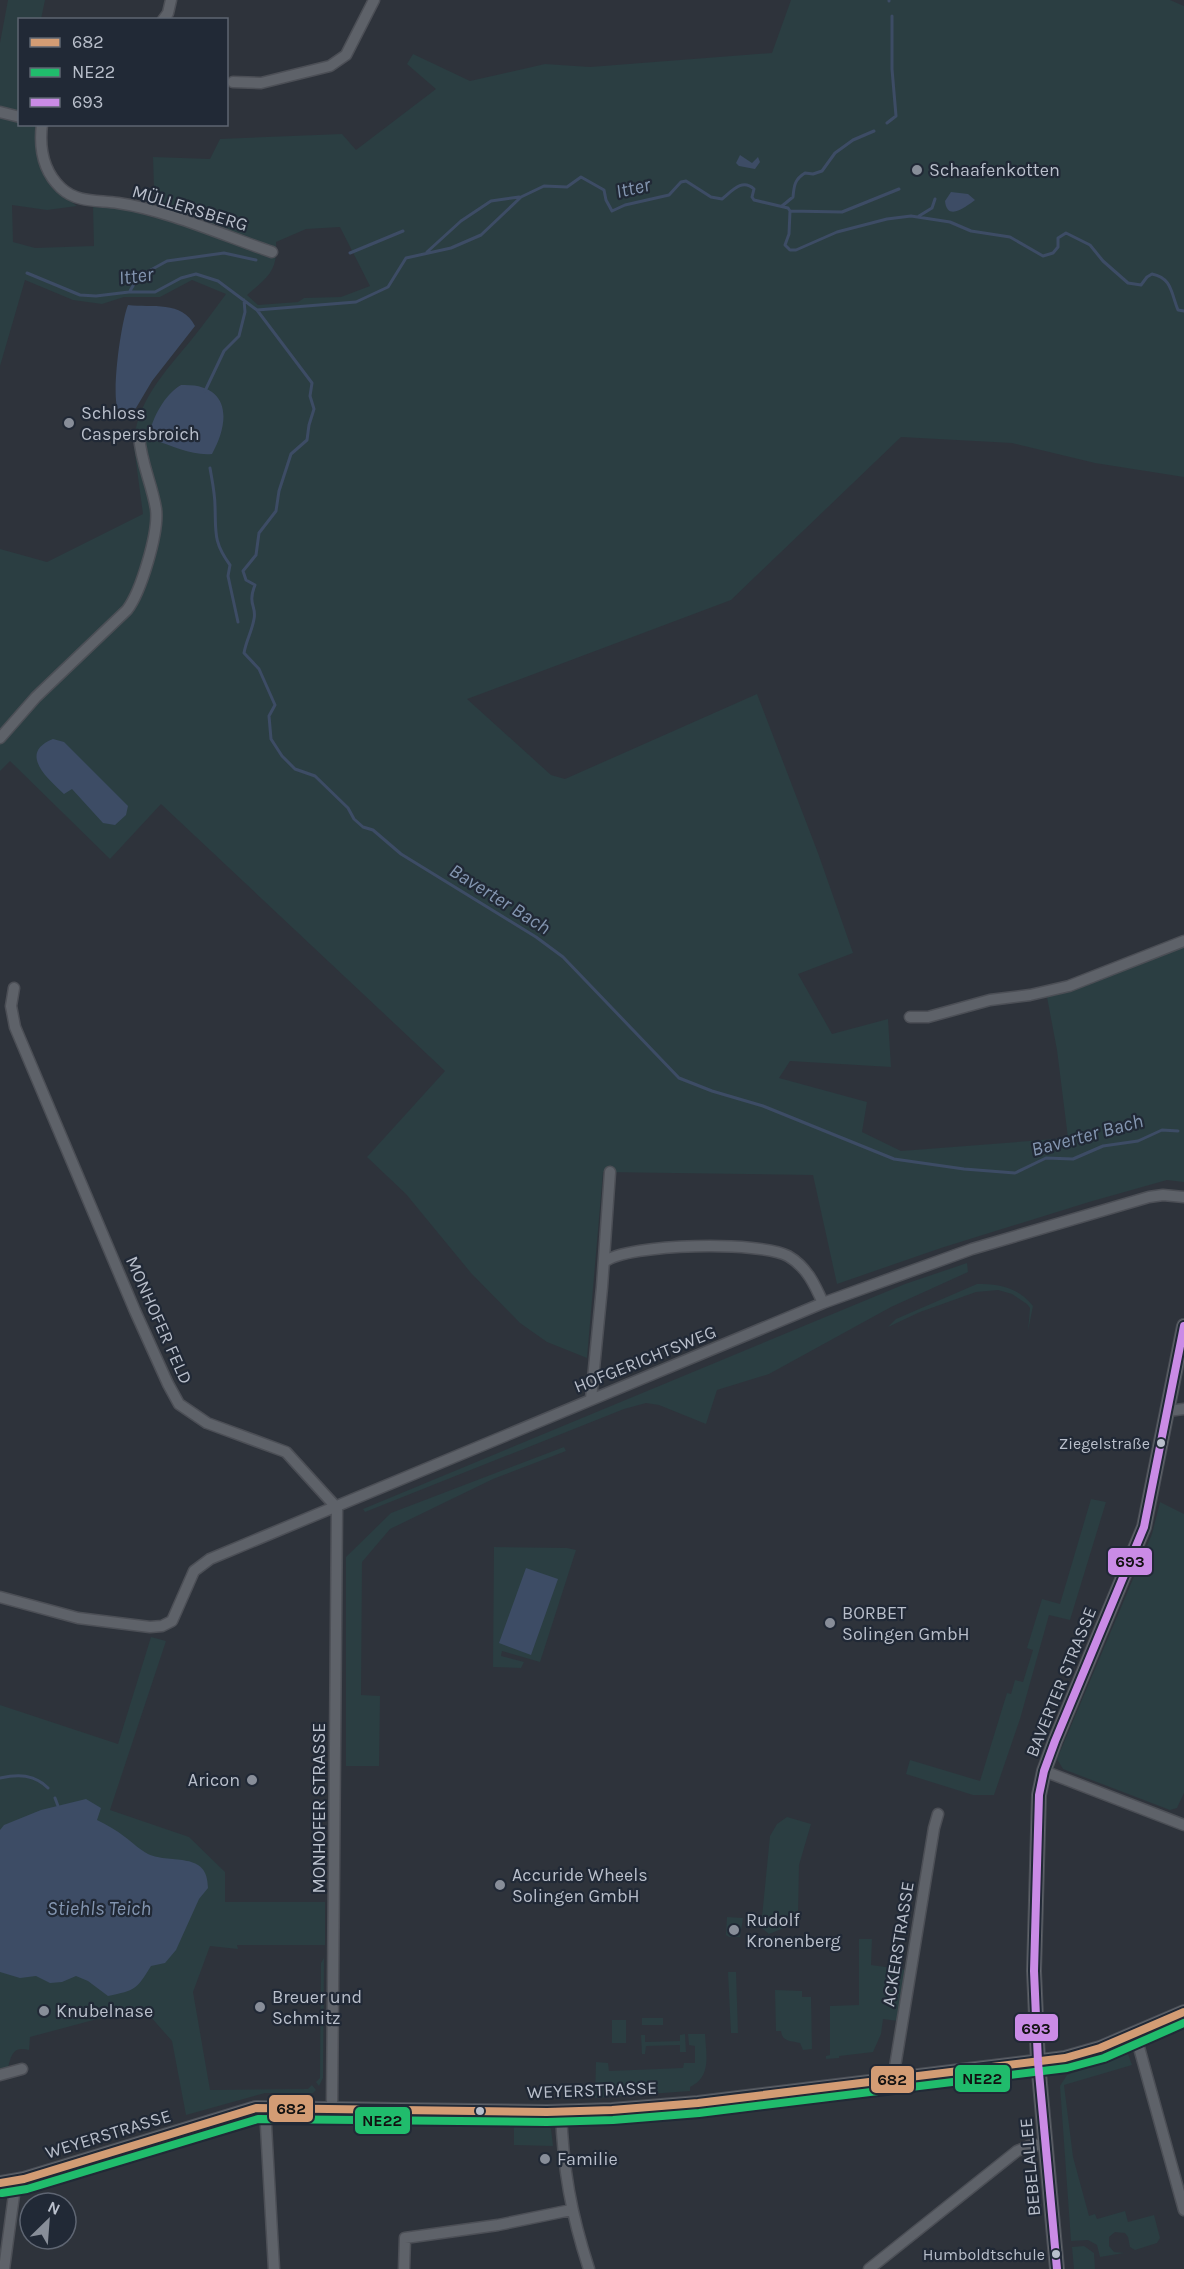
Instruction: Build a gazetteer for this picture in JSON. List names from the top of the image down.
{
  "streets": {
    "main road": ["BAVERTER STRASSE", "WEYERSTRASSE", "BEBELALLEE"],
    "street": [
      "MÜLLERSBERG",
      "MONHOFER FELD",
      "HOFGERICHTSWEG",
      "MONHOFER STRASSE",
      "ACKERSTRASSE"
    ]
  },
  "crossings": [
    ["MONHOFER FELD", "HOFGERICHTSWEG"],
    ["MONHOFER FELD", "MONHOFER STRASSE"],
    ["HOFGERICHTSWEG", "MONHOFER STRASSE"],
    ["BAVERTER STRASSE", "WEYERSTRASSE"],
    ["BAVERTER STRASSE", "BEBELALLEE"],
    ["MONHOFER STRASSE", "WEYERSTRASSE"],
    ["ACKERSTRASSE", "WEYERSTRASSE"],
    ["WEYERSTRASSE", "BEBELALLEE"]
  ],
  "water": ["Itter", "Baverter Bach", "Stiehls Teich"],
  "places": [
    "Schaafenkotten",
    "Schloss Caspersbroich",
    "Ziegelstraße",
    "BORBET Solingen GmbH",
    "Aricon",
    "Accuride Wheels Solingen GmbH",
    "Rudolf Kronenberg",
    "Breuer und Schmitz",
    "Knubelnase",
    "Familie",
    "Humboldtschule"
  ],
  "lines": ["transit line 693", "transit line 682", "transit line NE22"],
  "legend": ["682", "NE22", "693"],
  "north": "top right"
}
